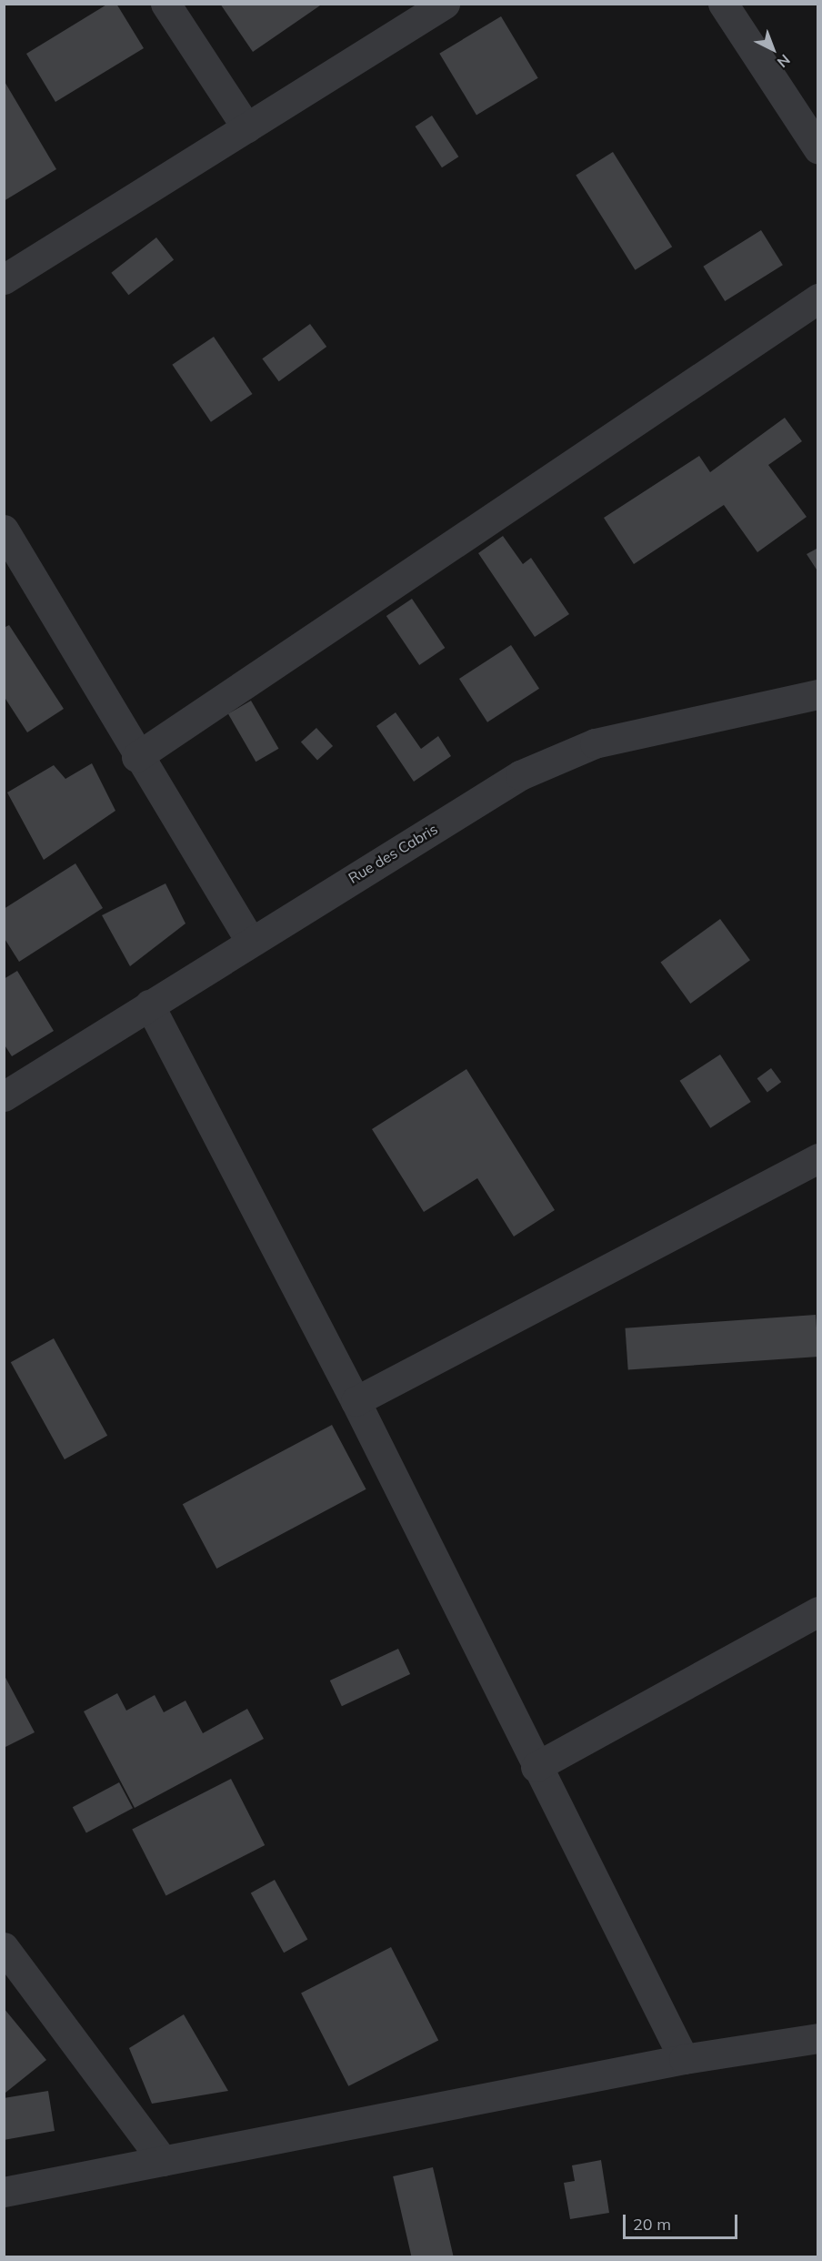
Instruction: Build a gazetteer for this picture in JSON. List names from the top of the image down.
{
  "streets": {
    "street": ["Rue des Cabris"]
  },
  "scale_bar": "20 m",
  "north": "bottom right"
}
